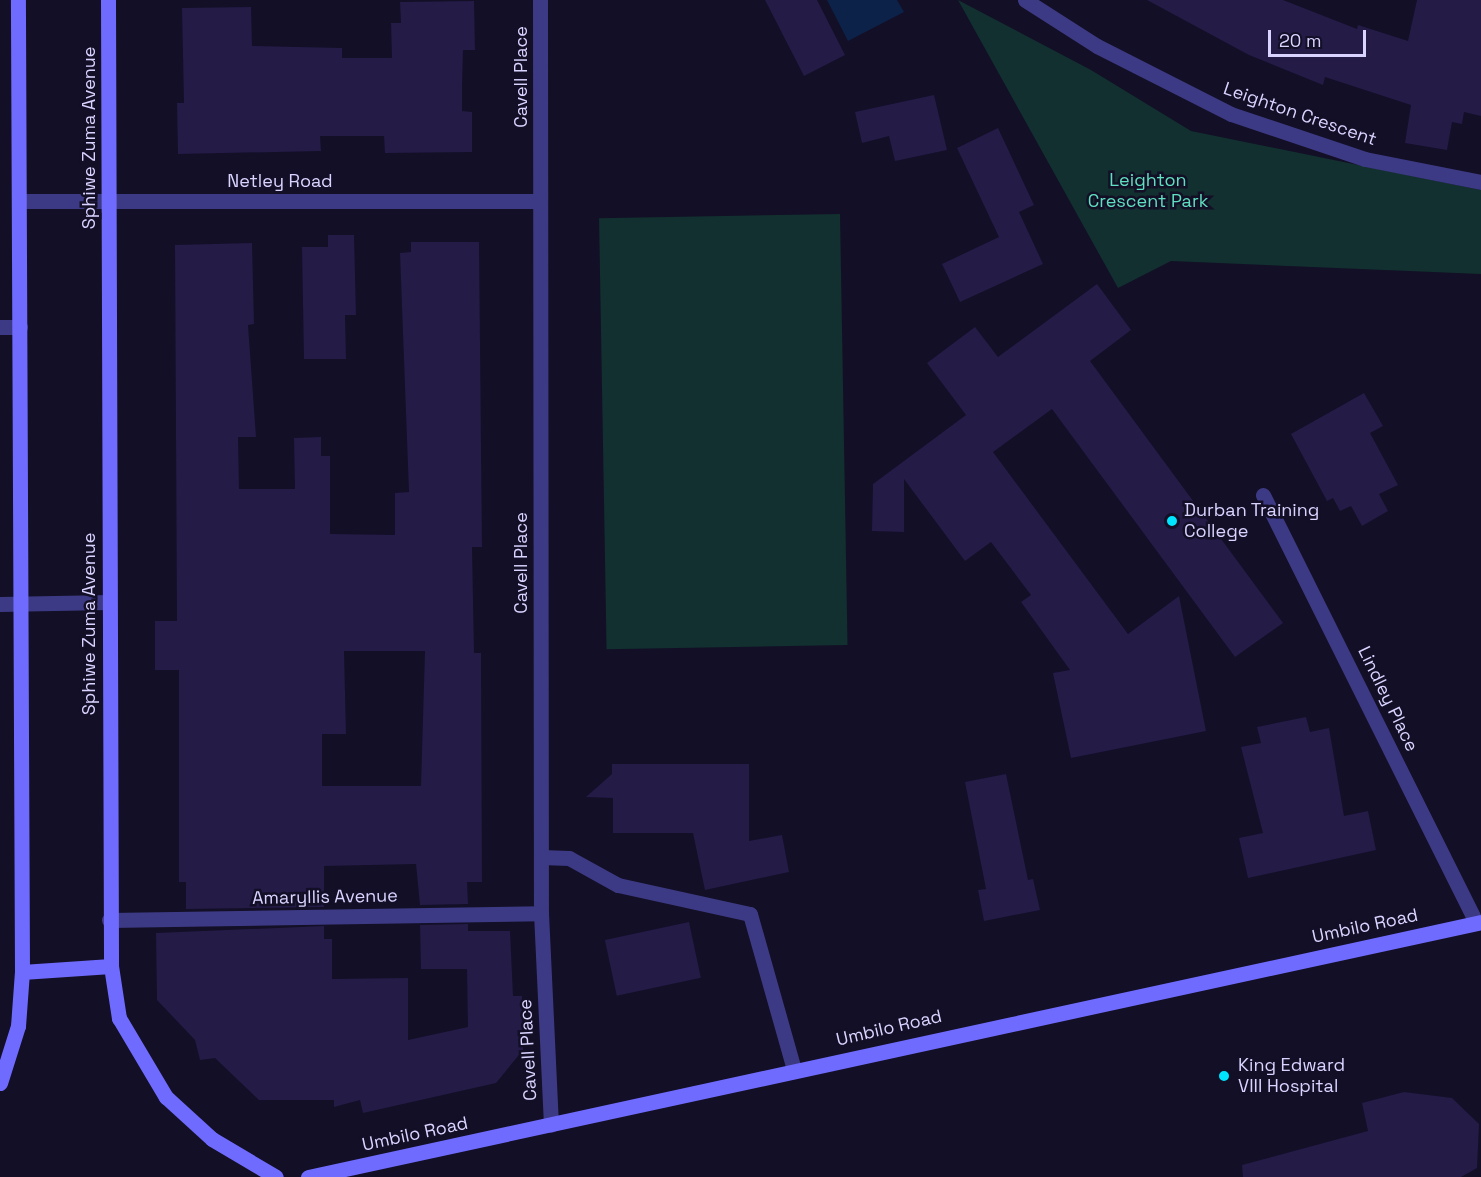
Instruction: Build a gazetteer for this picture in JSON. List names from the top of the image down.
{
  "streets": {
    "street": [
      "Cavell Place",
      "Leighton Crescent",
      "Sphiwe Zuma Avenue",
      "Netley Road",
      "Lindley Place",
      "Amaryllis Avenue",
      "Umbilo Road"
    ]
  },
  "crossings": [
    ["Cavell Place", "Netley Road"],
    ["Cavell Place", "Amaryllis Avenue"],
    ["Cavell Place", "Umbilo Road"],
    ["Sphiwe Zuma Avenue", "Netley Road"],
    ["Sphiwe Zuma Avenue", "Amaryllis Avenue"],
    ["Lindley Place", "Umbilo Road"]
  ],
  "parks": ["Leighton Crescent Park"],
  "places": ["Durban Training College", "King Edward VIII Hospital"],
  "scale_bar": "20 m"
}
